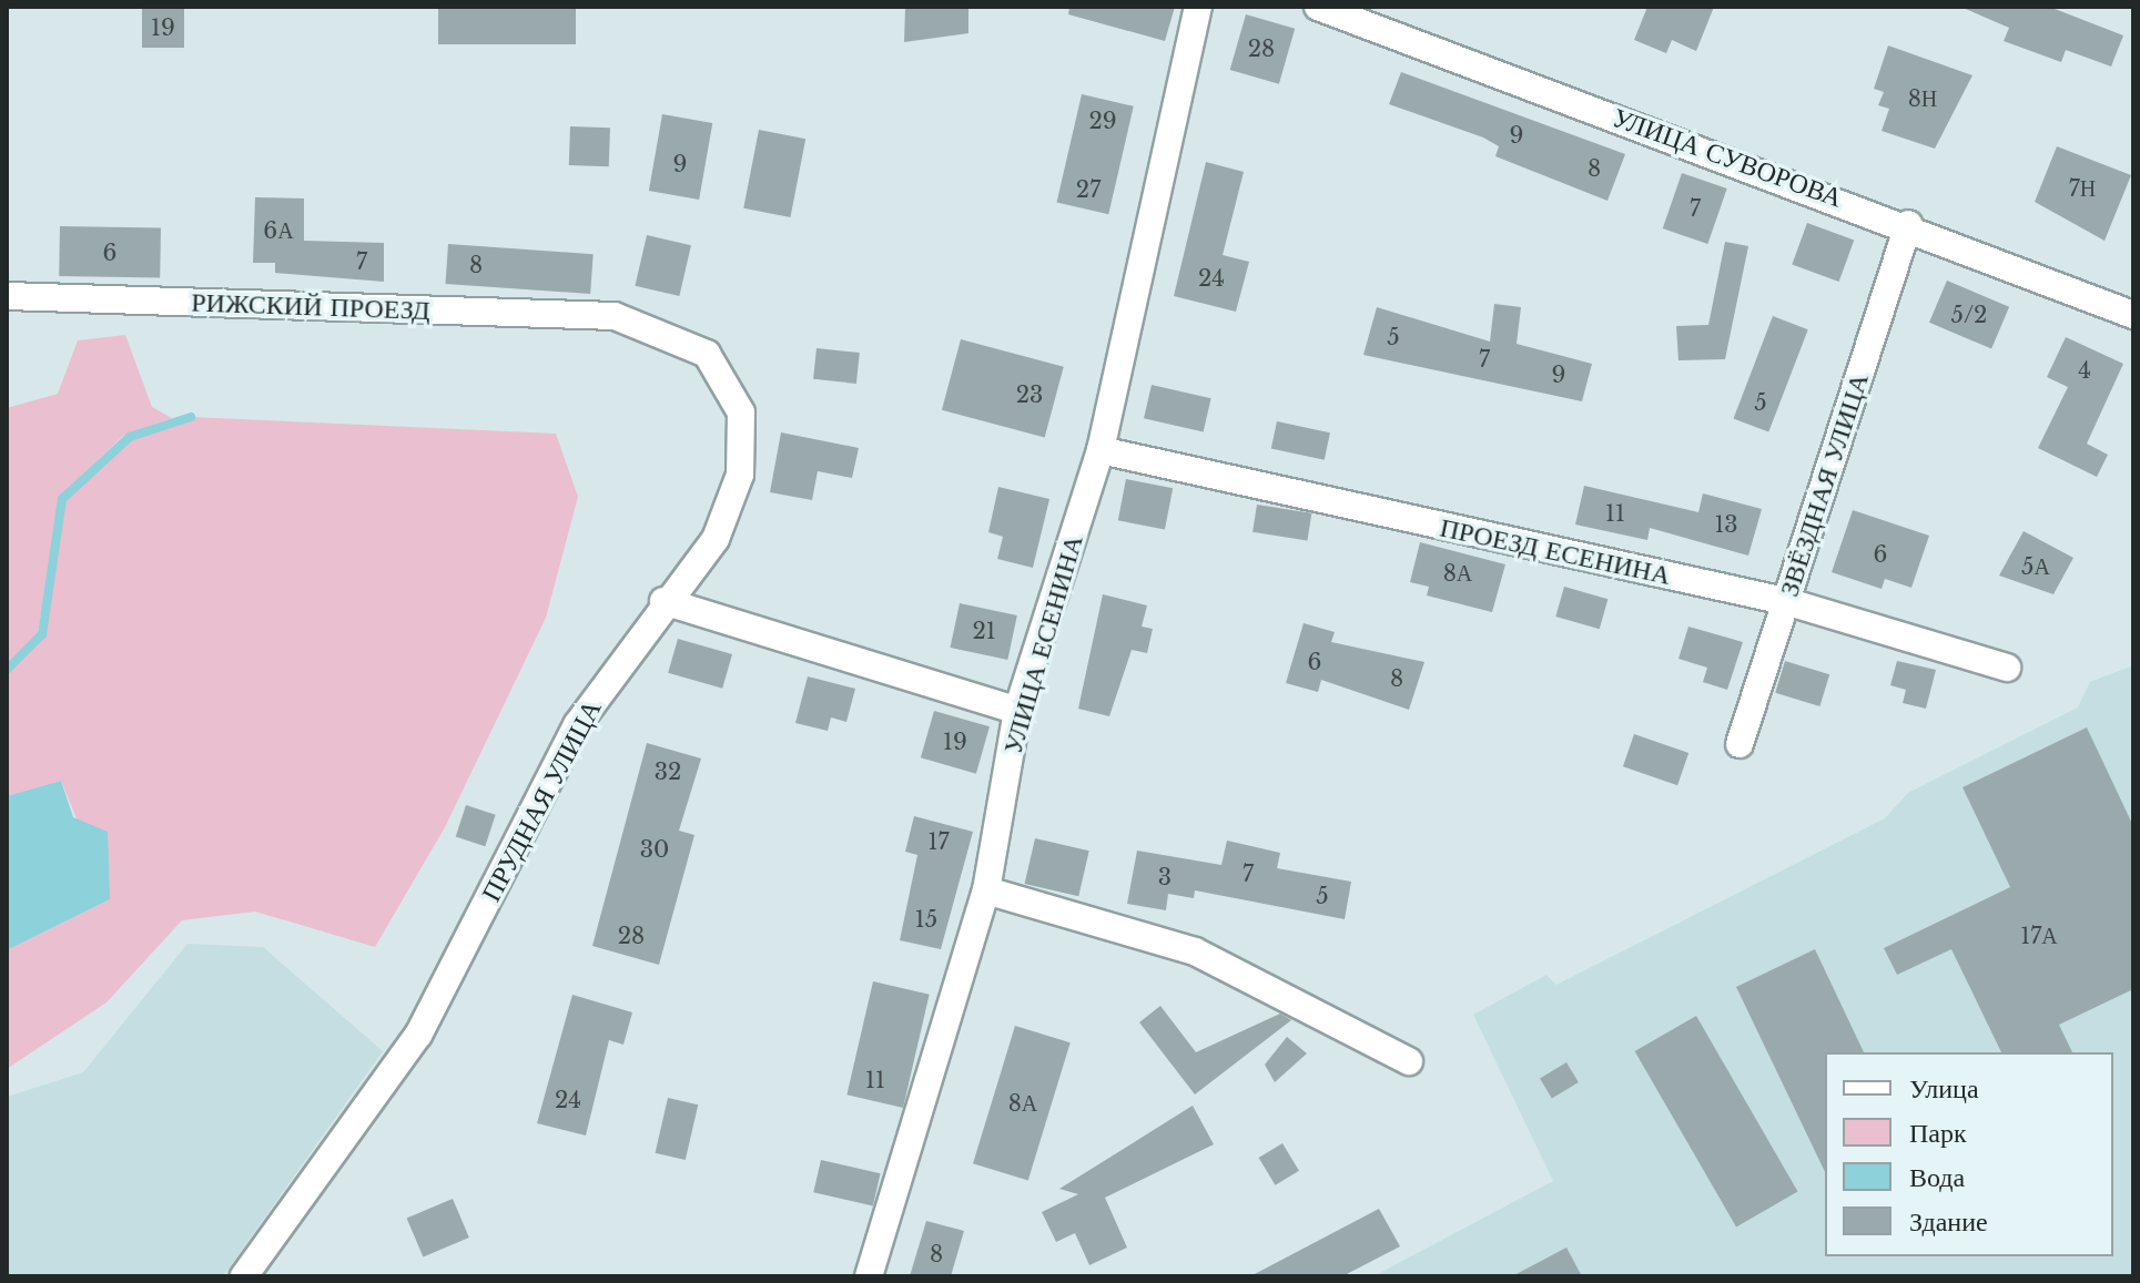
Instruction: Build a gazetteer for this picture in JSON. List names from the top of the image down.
{
  "streets": {
    "street": [
      "УЛИЦА СУВОРОВА",
      "РИЖСКИЙ ПРОЕЗД",
      "ЗВЁЗДНАЯ УЛИЦА",
      "ПРОЕЗД ЕСЕНИНА",
      "УЛИЦА ЕСЕНИНА",
      "ПРУДНАЯ УЛИЦА"
    ]
  },
  "crossings": [
    ["УЛИЦА СУВОРОВА", "ЗВЁЗДНАЯ УЛИЦА"],
    ["РИЖСКИЙ ПРОЕЗД", "ПРУДНАЯ УЛИЦА"],
    ["ЗВЁЗДНАЯ УЛИЦА", "ПРОЕЗД ЕСЕНИНА"],
    ["ПРОЕЗД ЕСЕНИНА", "УЛИЦА ЕСЕНИНА"]
  ],
  "house_numbers": [
    "19",
    "28",
    "8Н",
    "29",
    "9",
    "9",
    "8",
    "7Н",
    "27",
    "7",
    "6А",
    "6",
    "7",
    "8",
    "24",
    "5/2",
    "5",
    "7",
    "4",
    "9",
    "23",
    "5",
    "11",
    "13",
    "6",
    "5А",
    "8А",
    "21",
    "6",
    "8",
    "19",
    "32",
    "17",
    "30",
    "7",
    "3",
    "5",
    "15",
    "28",
    "17А",
    "11",
    "24",
    "8А",
    "8"
  ],
  "legend": [
    "Улица",
    "Парк",
    "Вода",
    "Здание"
  ]
}
